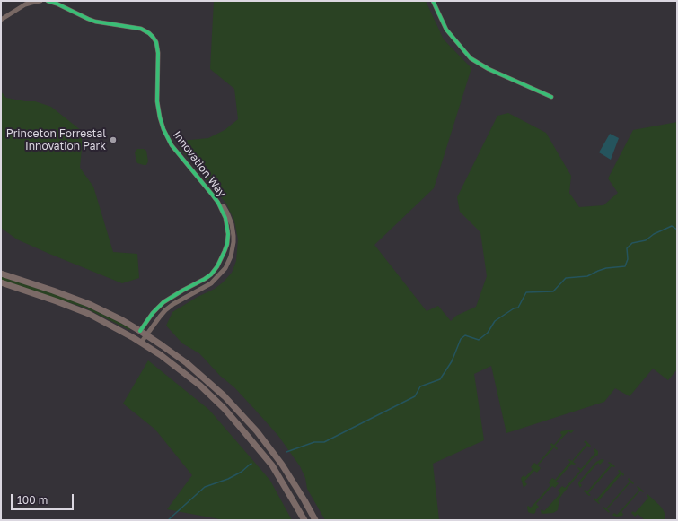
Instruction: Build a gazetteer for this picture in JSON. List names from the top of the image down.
{
  "streets": {
    "street": ["Innovation Way"]
  },
  "places": ["Princeton Forrestal Innovation Park"],
  "scale_bar": "100 m"
}
